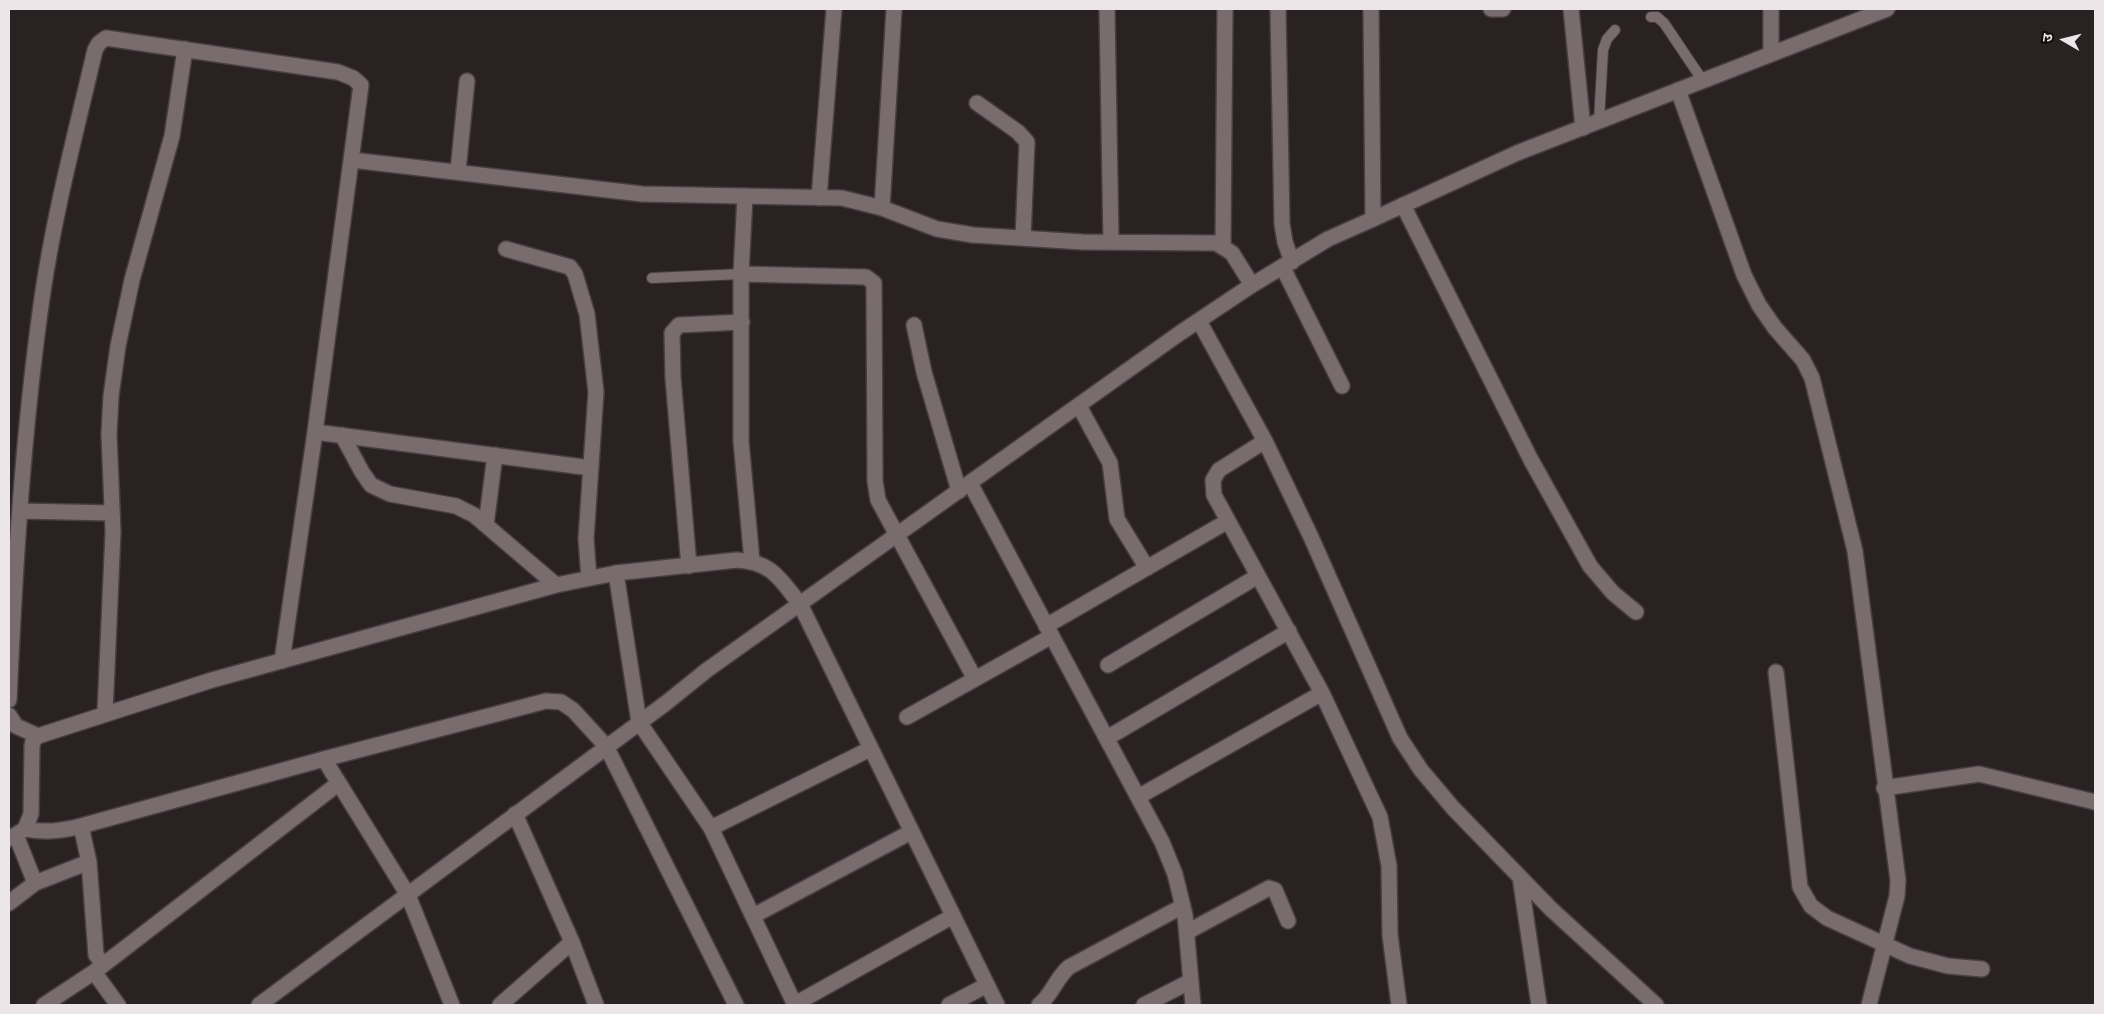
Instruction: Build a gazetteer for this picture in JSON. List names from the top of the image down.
{
  "north": "left"
}
